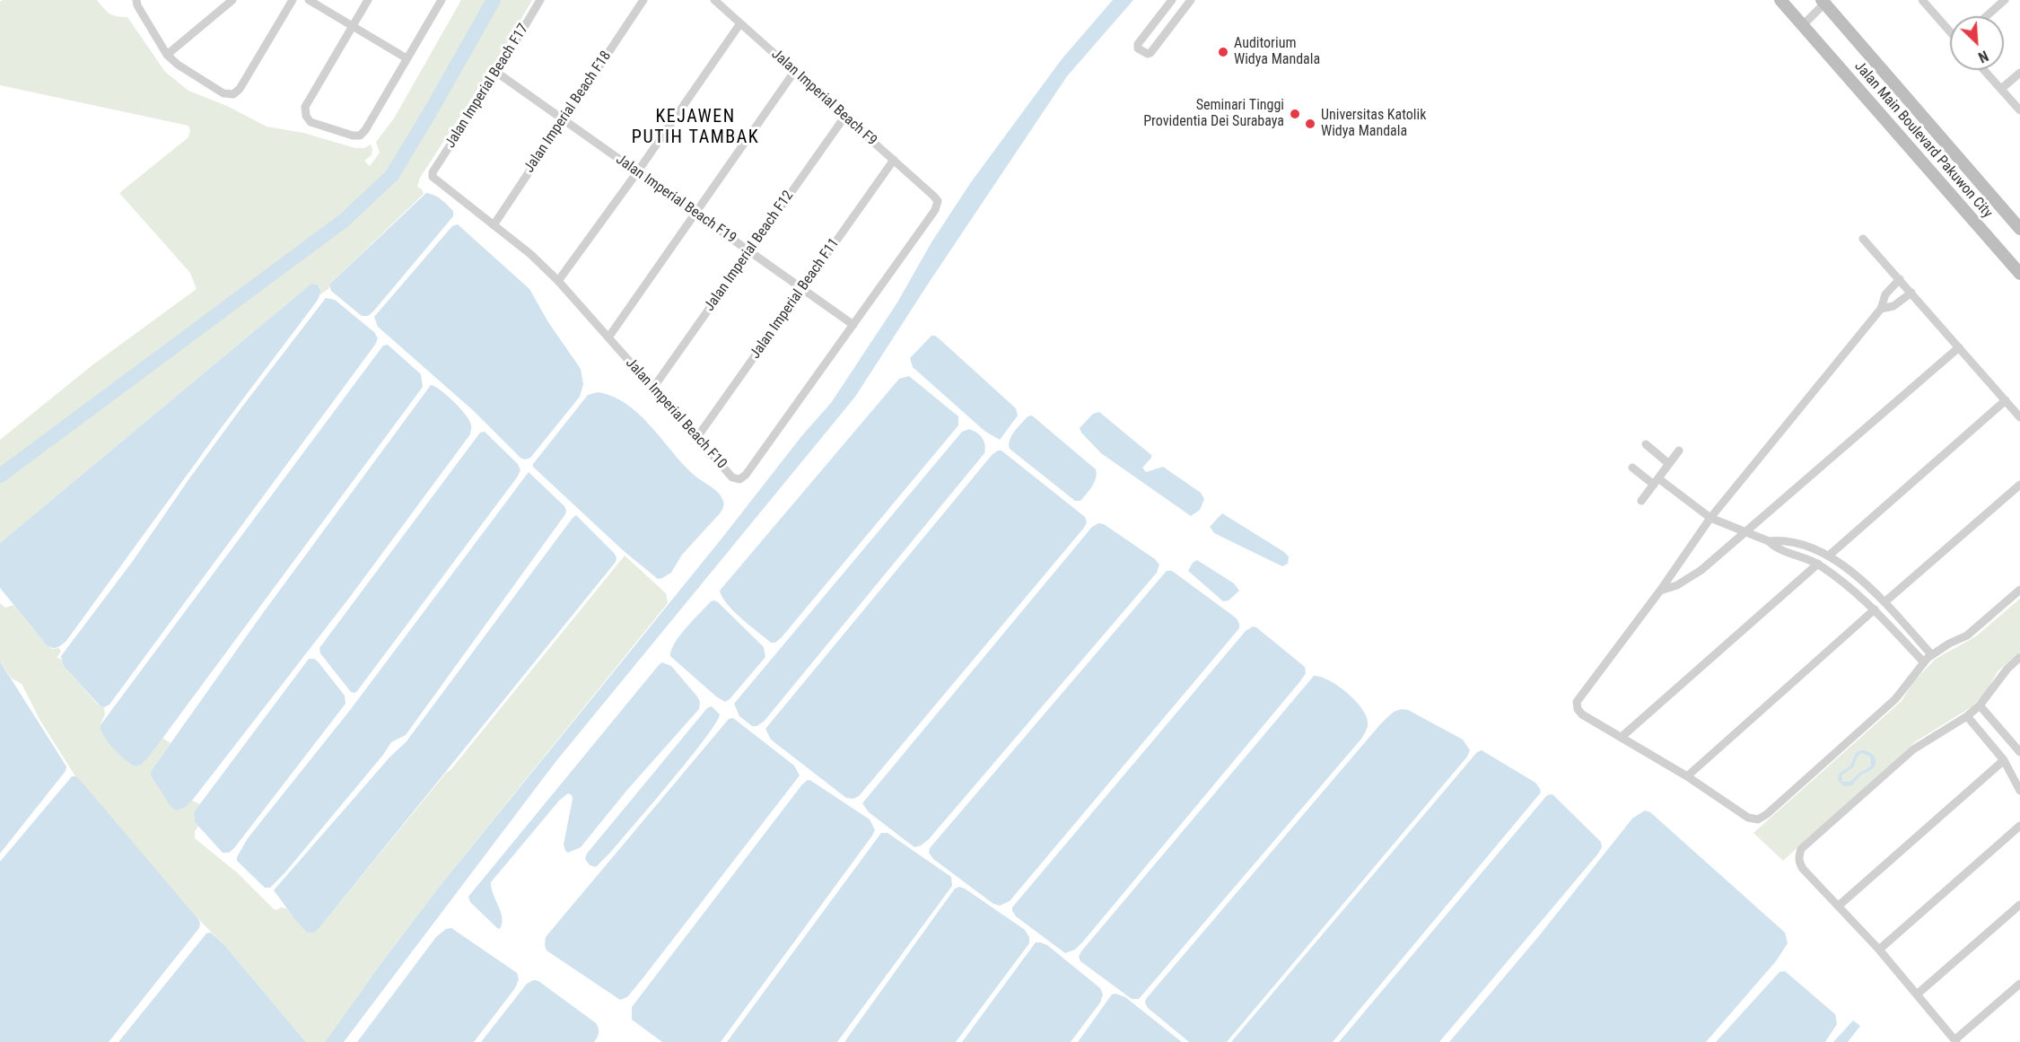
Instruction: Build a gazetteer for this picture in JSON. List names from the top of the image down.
{
  "streets": {
    "street": [
      "Jalan Imperial Beach F17",
      "Jalan Imperial Beach F9",
      "Jalan Imperial Beach F18",
      "Jalan Main Boulevard Pakuwon City",
      "Jalan Imperial Beach F19",
      "Jalan Imperial Beach F12",
      "Jalan Imperial Beach F11",
      "Jalan Imperial Beach F10"
    ]
  },
  "crossings": [
    ["Jalan Imperial Beach F17", "Jalan Imperial Beach F19"],
    ["Jalan Imperial Beach F17", "Jalan Imperial Beach F10"],
    ["Jalan Imperial Beach F9", "Jalan Imperial Beach F12"],
    ["Jalan Imperial Beach F9", "Jalan Imperial Beach F11"],
    ["Jalan Imperial Beach F9", "Jalan Imperial Beach F10"],
    ["Jalan Imperial Beach F18", "Jalan Imperial Beach F19"],
    ["Jalan Imperial Beach F18", "Jalan Imperial Beach F10"],
    ["Jalan Imperial Beach F19", "Jalan Imperial Beach F12"],
    ["Jalan Imperial Beach F19", "Jalan Imperial Beach F11"],
    ["Jalan Imperial Beach F19", "Jalan Imperial Beach F10"],
    ["Jalan Imperial Beach F12", "Jalan Imperial Beach F10"],
    ["Jalan Imperial Beach F11", "Jalan Imperial Beach F10"]
  ],
  "districts": ["KEJAWEN PUTIH TAMBAK"],
  "places": ["Auditorium Widya Mandala", "Seminari Tinggi Providentia Dei Surabaya", "Universitas Katolik Widya Mandala"],
  "north": "bottom right"
}
